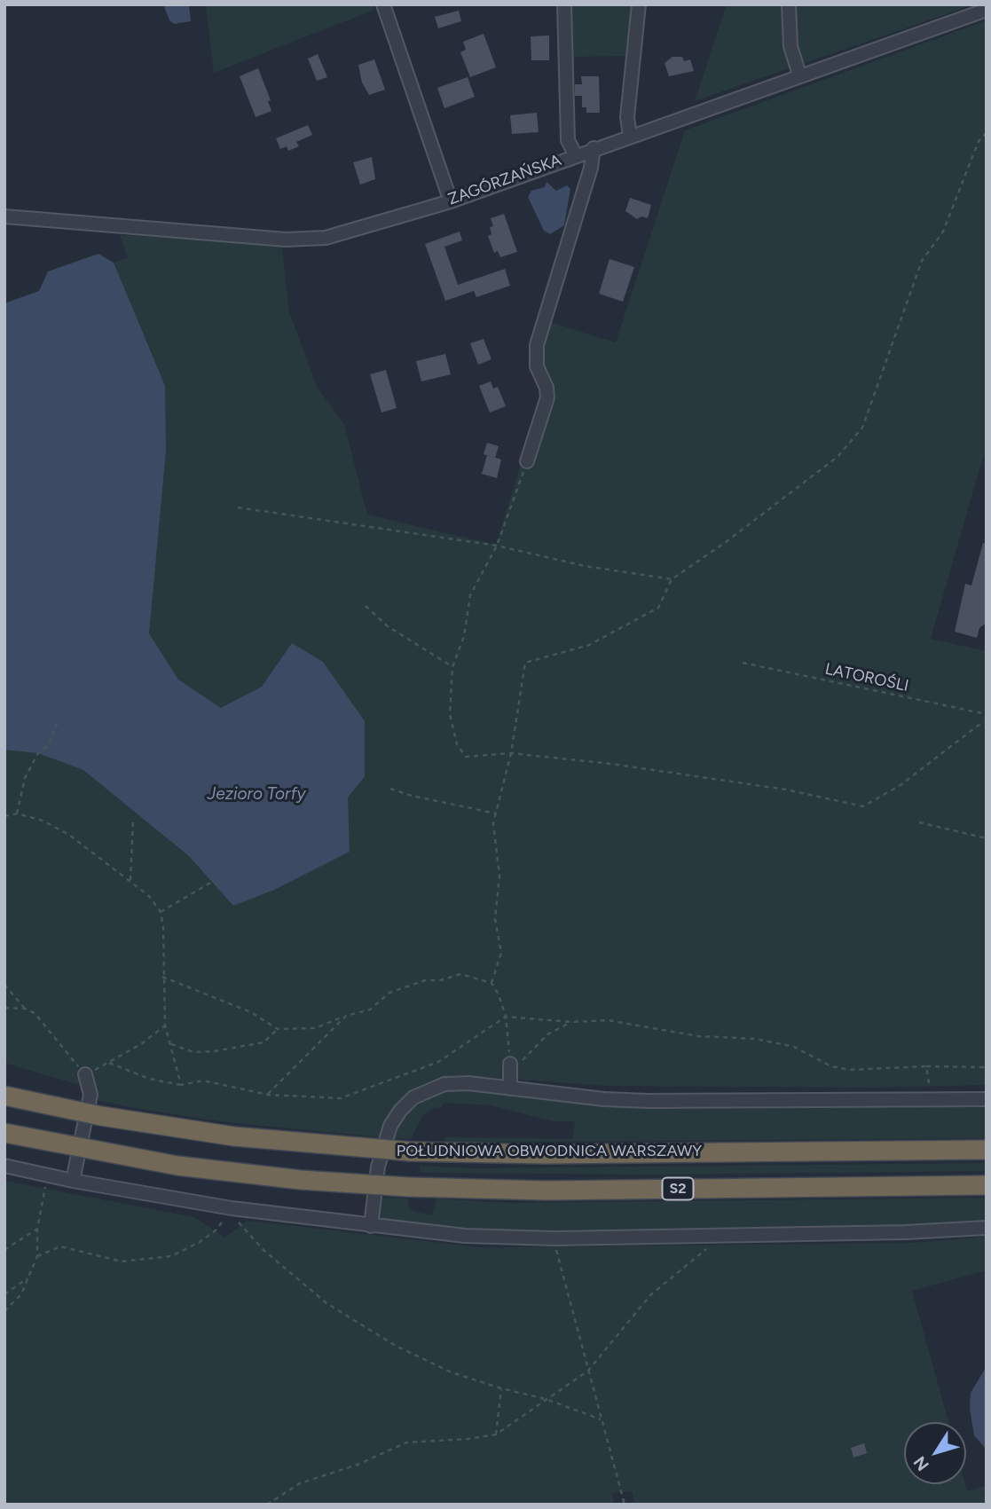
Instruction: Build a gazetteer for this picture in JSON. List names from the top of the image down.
{
  "streets": {
    "highway": ["POŁUDNIOWA OBWODNICA WARSZAWY", "S2"],
    "street": ["ZAGÓRZAŃSKA"],
    "path": ["LATOROŚLI"]
  },
  "water": ["Jezioro Torfy"],
  "north": "bottom left"
}
